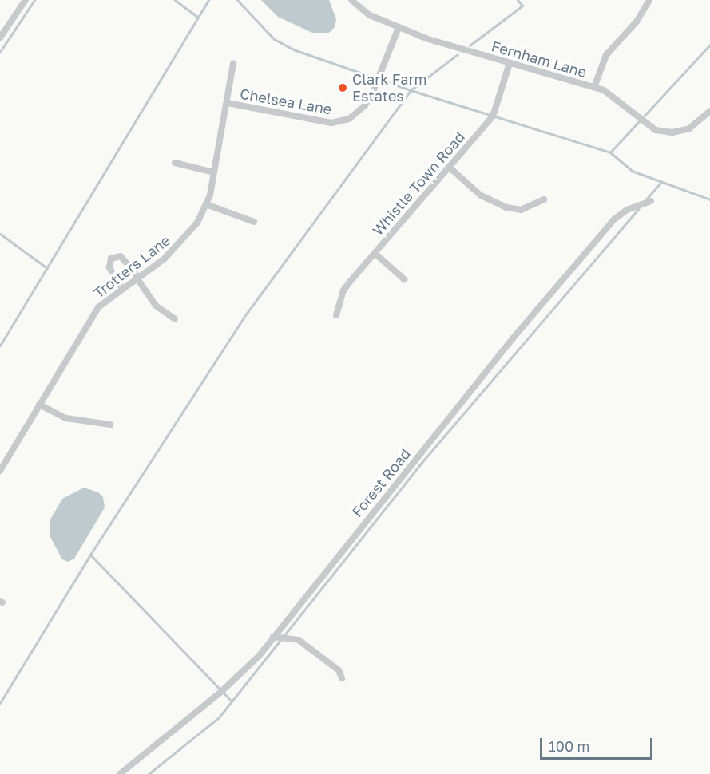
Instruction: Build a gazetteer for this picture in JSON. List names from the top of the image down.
{
  "streets": {
    "street": [
      "Fernham Lane",
      "Chelsea Lane",
      "Whistle Town Road",
      "Trotters Lane",
      "Forest Road"
    ]
  },
  "crossings": [
    ["Fernham Lane", "Chelsea Lane"],
    ["Fernham Lane", "Whistle Town Road"],
    ["Chelsea Lane", "Trotters Lane"]
  ],
  "places": ["Clark Farm Estates"],
  "scale_bar": "100 m"
}
